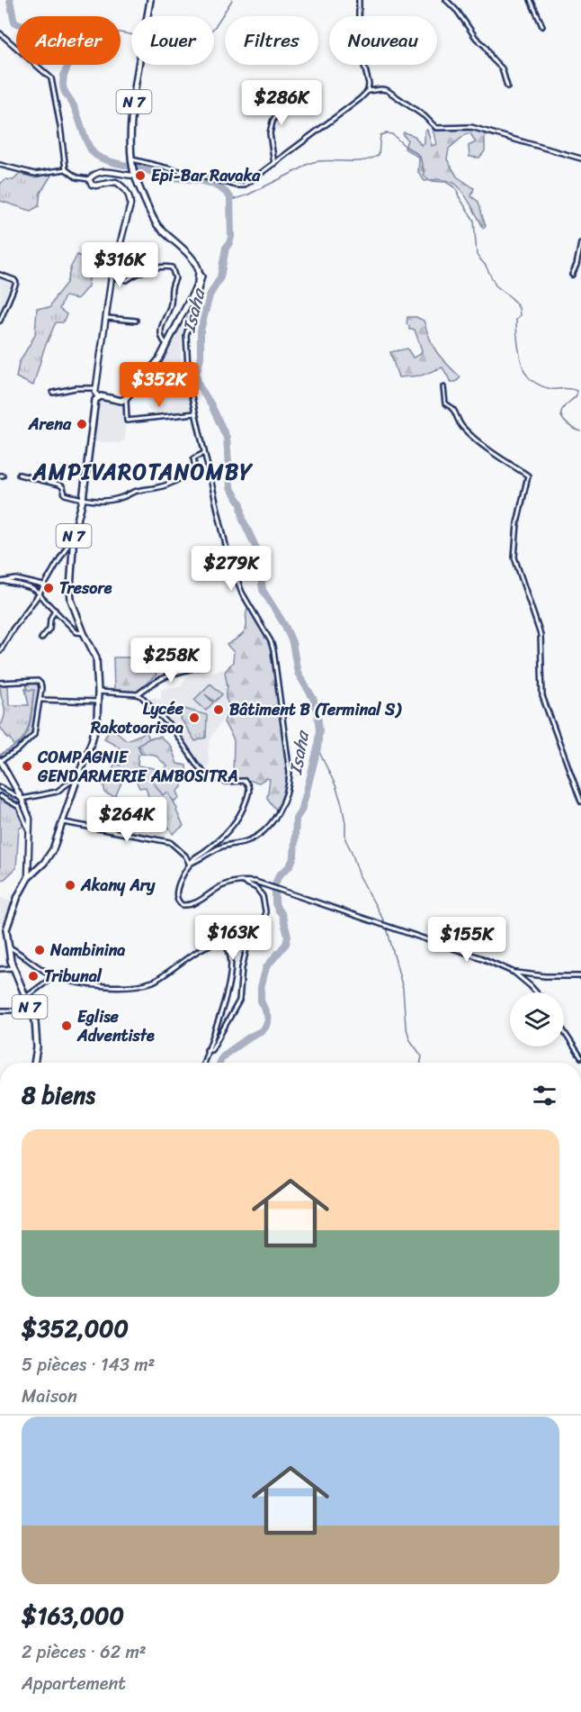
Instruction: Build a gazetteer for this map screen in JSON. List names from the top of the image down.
{
  "streets": {
    "main road": ["N 7"]
  },
  "districts": ["AMPIVAROTANOMBY"],
  "water": ["Isaha"],
  "places": [
    "Epi-Bar Ravaka",
    "Arena",
    "Tresore",
    "Bâtiment B (Terminal S)",
    "Lycée Rakotoarisoa",
    "COMPAGNIE GENDARMERIE AMBOSITRA",
    "Akany Ary",
    "Nambinina",
    "Tribunal",
    "Eglise Adventiste"
  ],
  "page": {
    "chip": [
      "Acheter",
      "Louer",
      "Filtres",
      "Nouveau"
    ],
    "price": [
      "$286K",
      "$316K",
      "$352K",
      "$279K",
      "$258K",
      "$264K",
      "$163K",
      "$155K"
    ],
    "heading": "8 biens",
    "list": [
      {
        "name": "$352,000",
        "note": "5 pièces · 143 m² · Maison"
      },
      {
        "name": "$163,000",
        "note": "2 pièces · 62 m² · Appartement"
      }
    ]
  }
}
